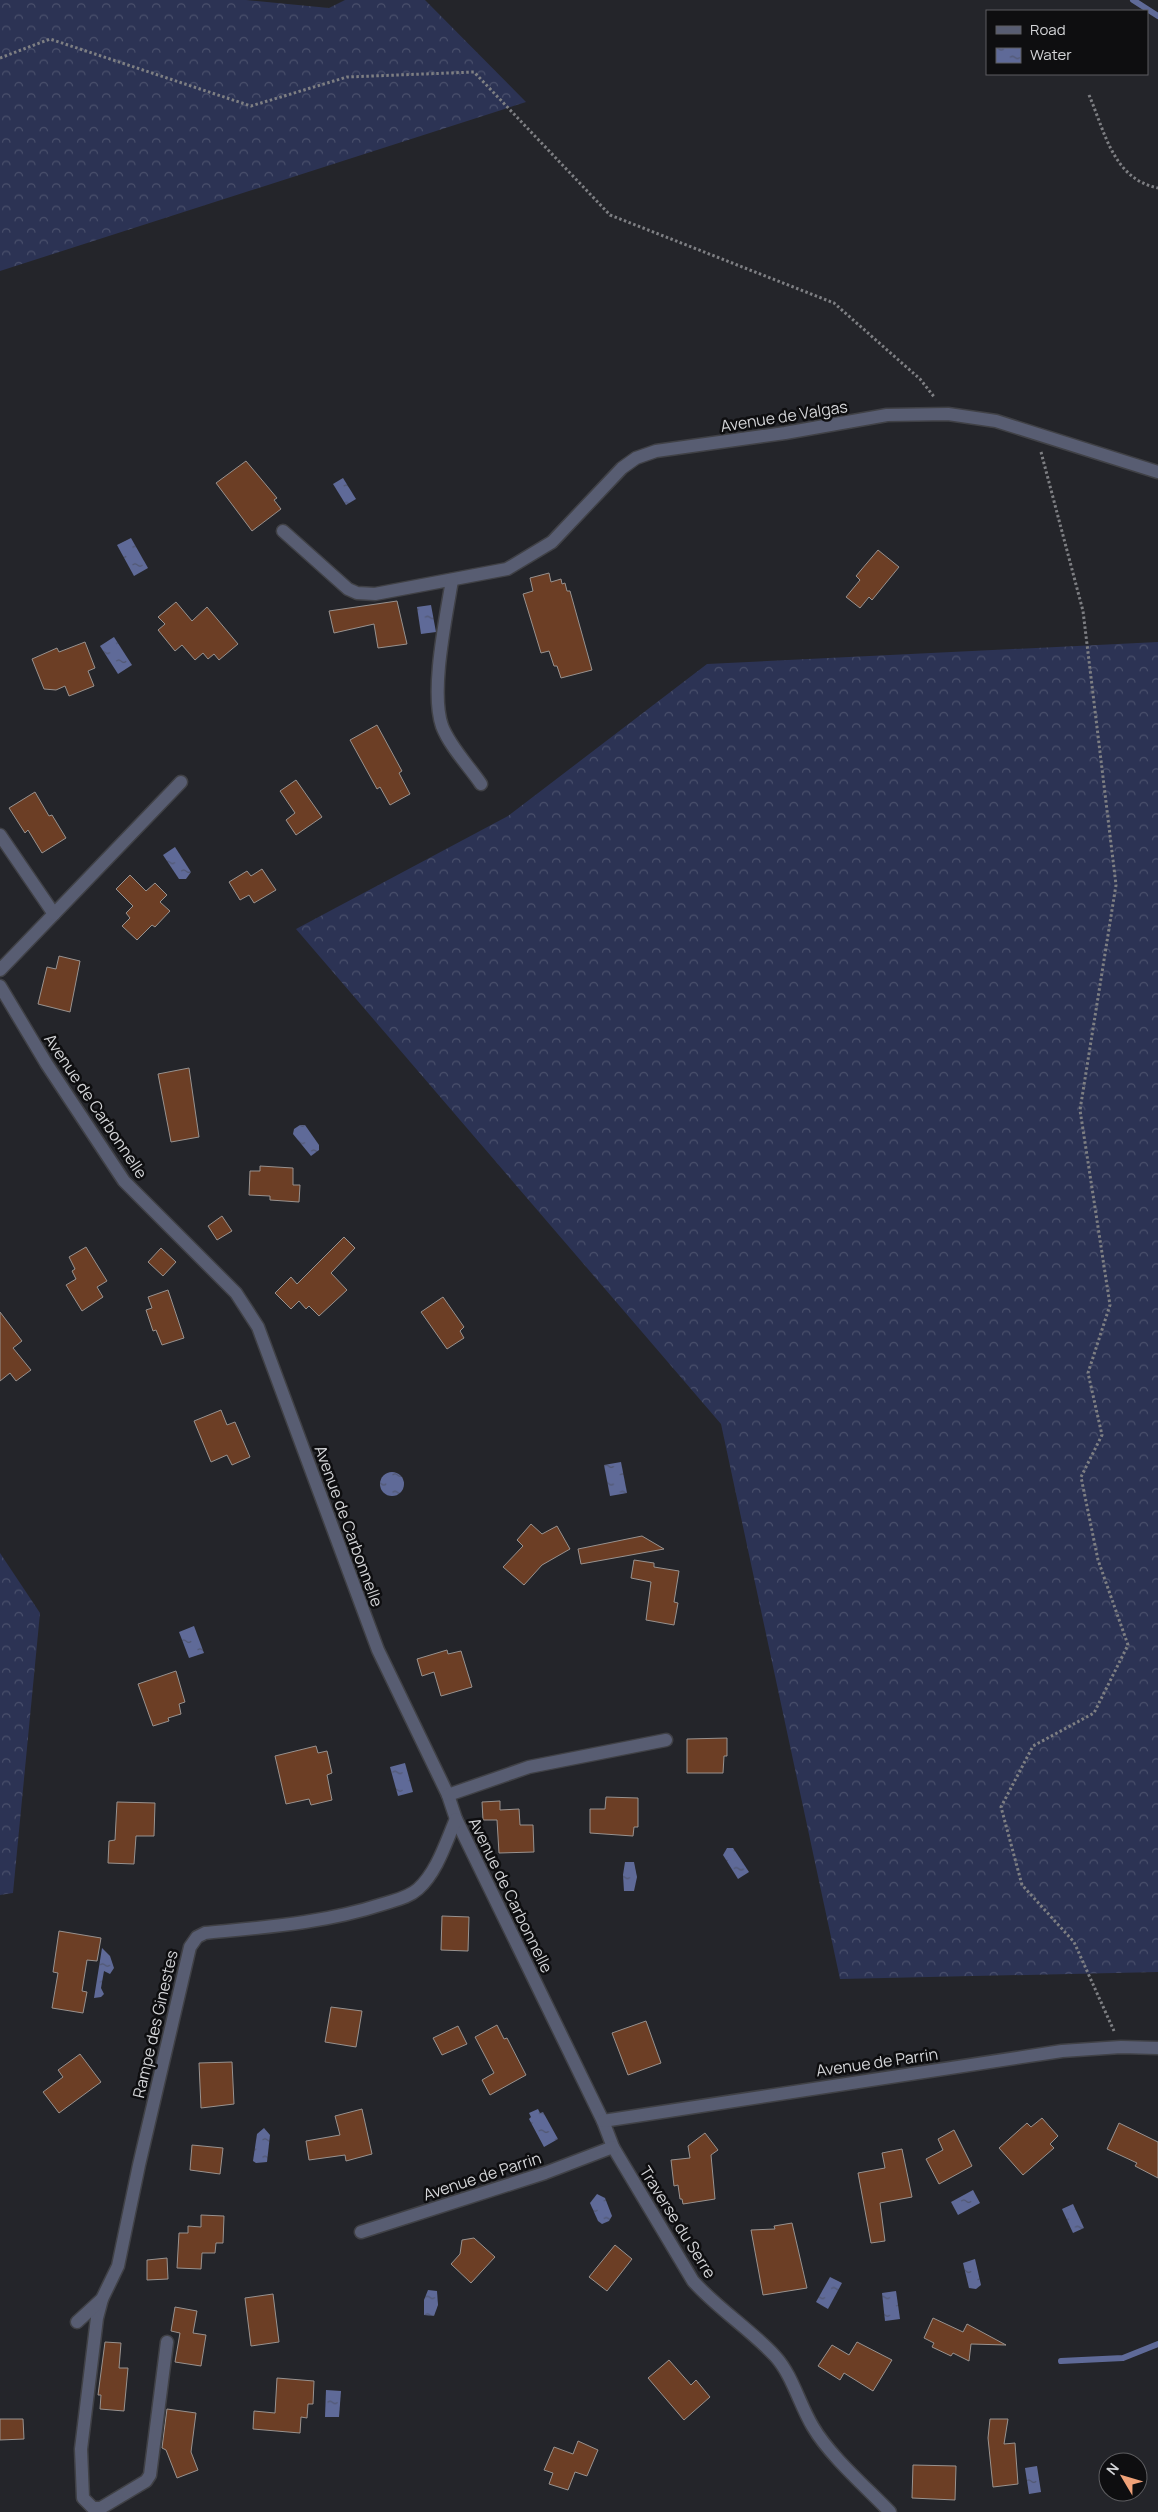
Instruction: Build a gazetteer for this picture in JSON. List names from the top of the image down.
{
  "streets": {
    "street": [
      "Avenue de Valgas",
      "Avenue de Carbonnelle",
      "Rampe des Ginestes",
      "Avenue de Parrin",
      "Traverse du Serre"
    ]
  },
  "crossings": [
    ["Avenue de Carbonnelle", "Rampe des Ginestes"],
    ["Avenue de Carbonnelle", "Avenue de Parrin"],
    ["Avenue de Carbonnelle", "Traverse du Serre"],
    ["Avenue de Parrin", "Traverse du Serre"]
  ],
  "legend": ["Road", "Water"],
  "north": "top left"
}
